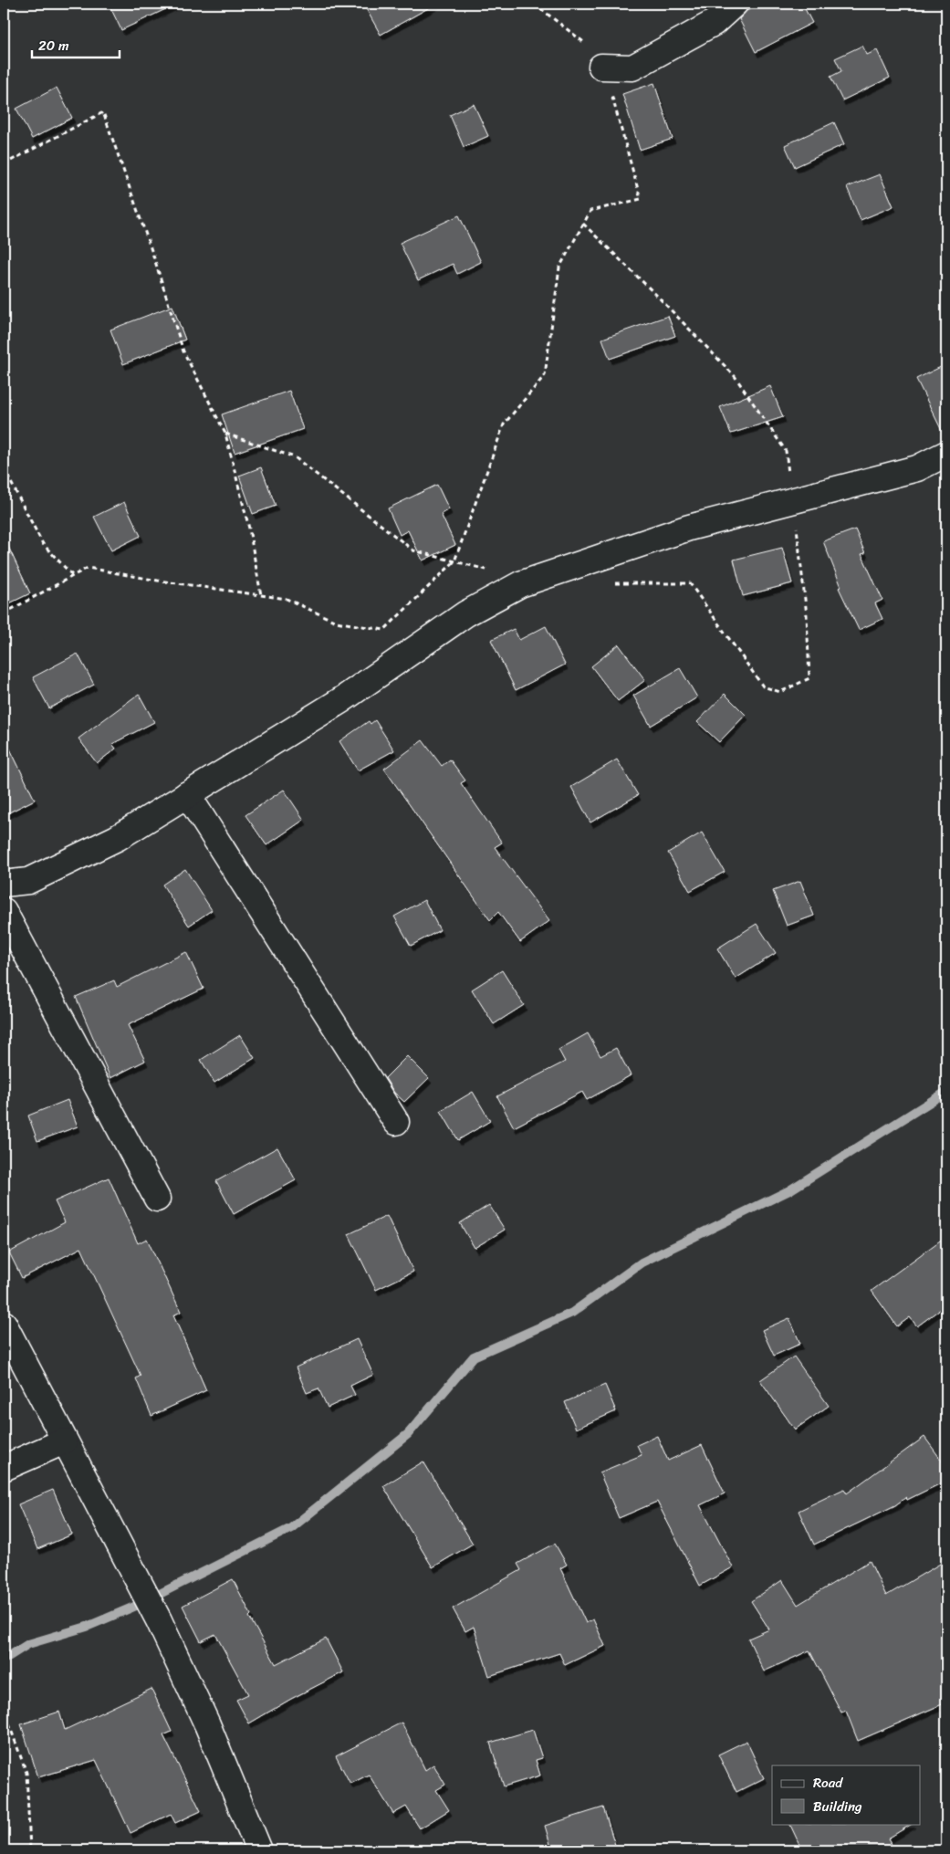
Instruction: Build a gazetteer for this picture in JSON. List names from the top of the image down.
{
  "legend": ["Road", "Building"],
  "scale_bar": "20 m"
}
